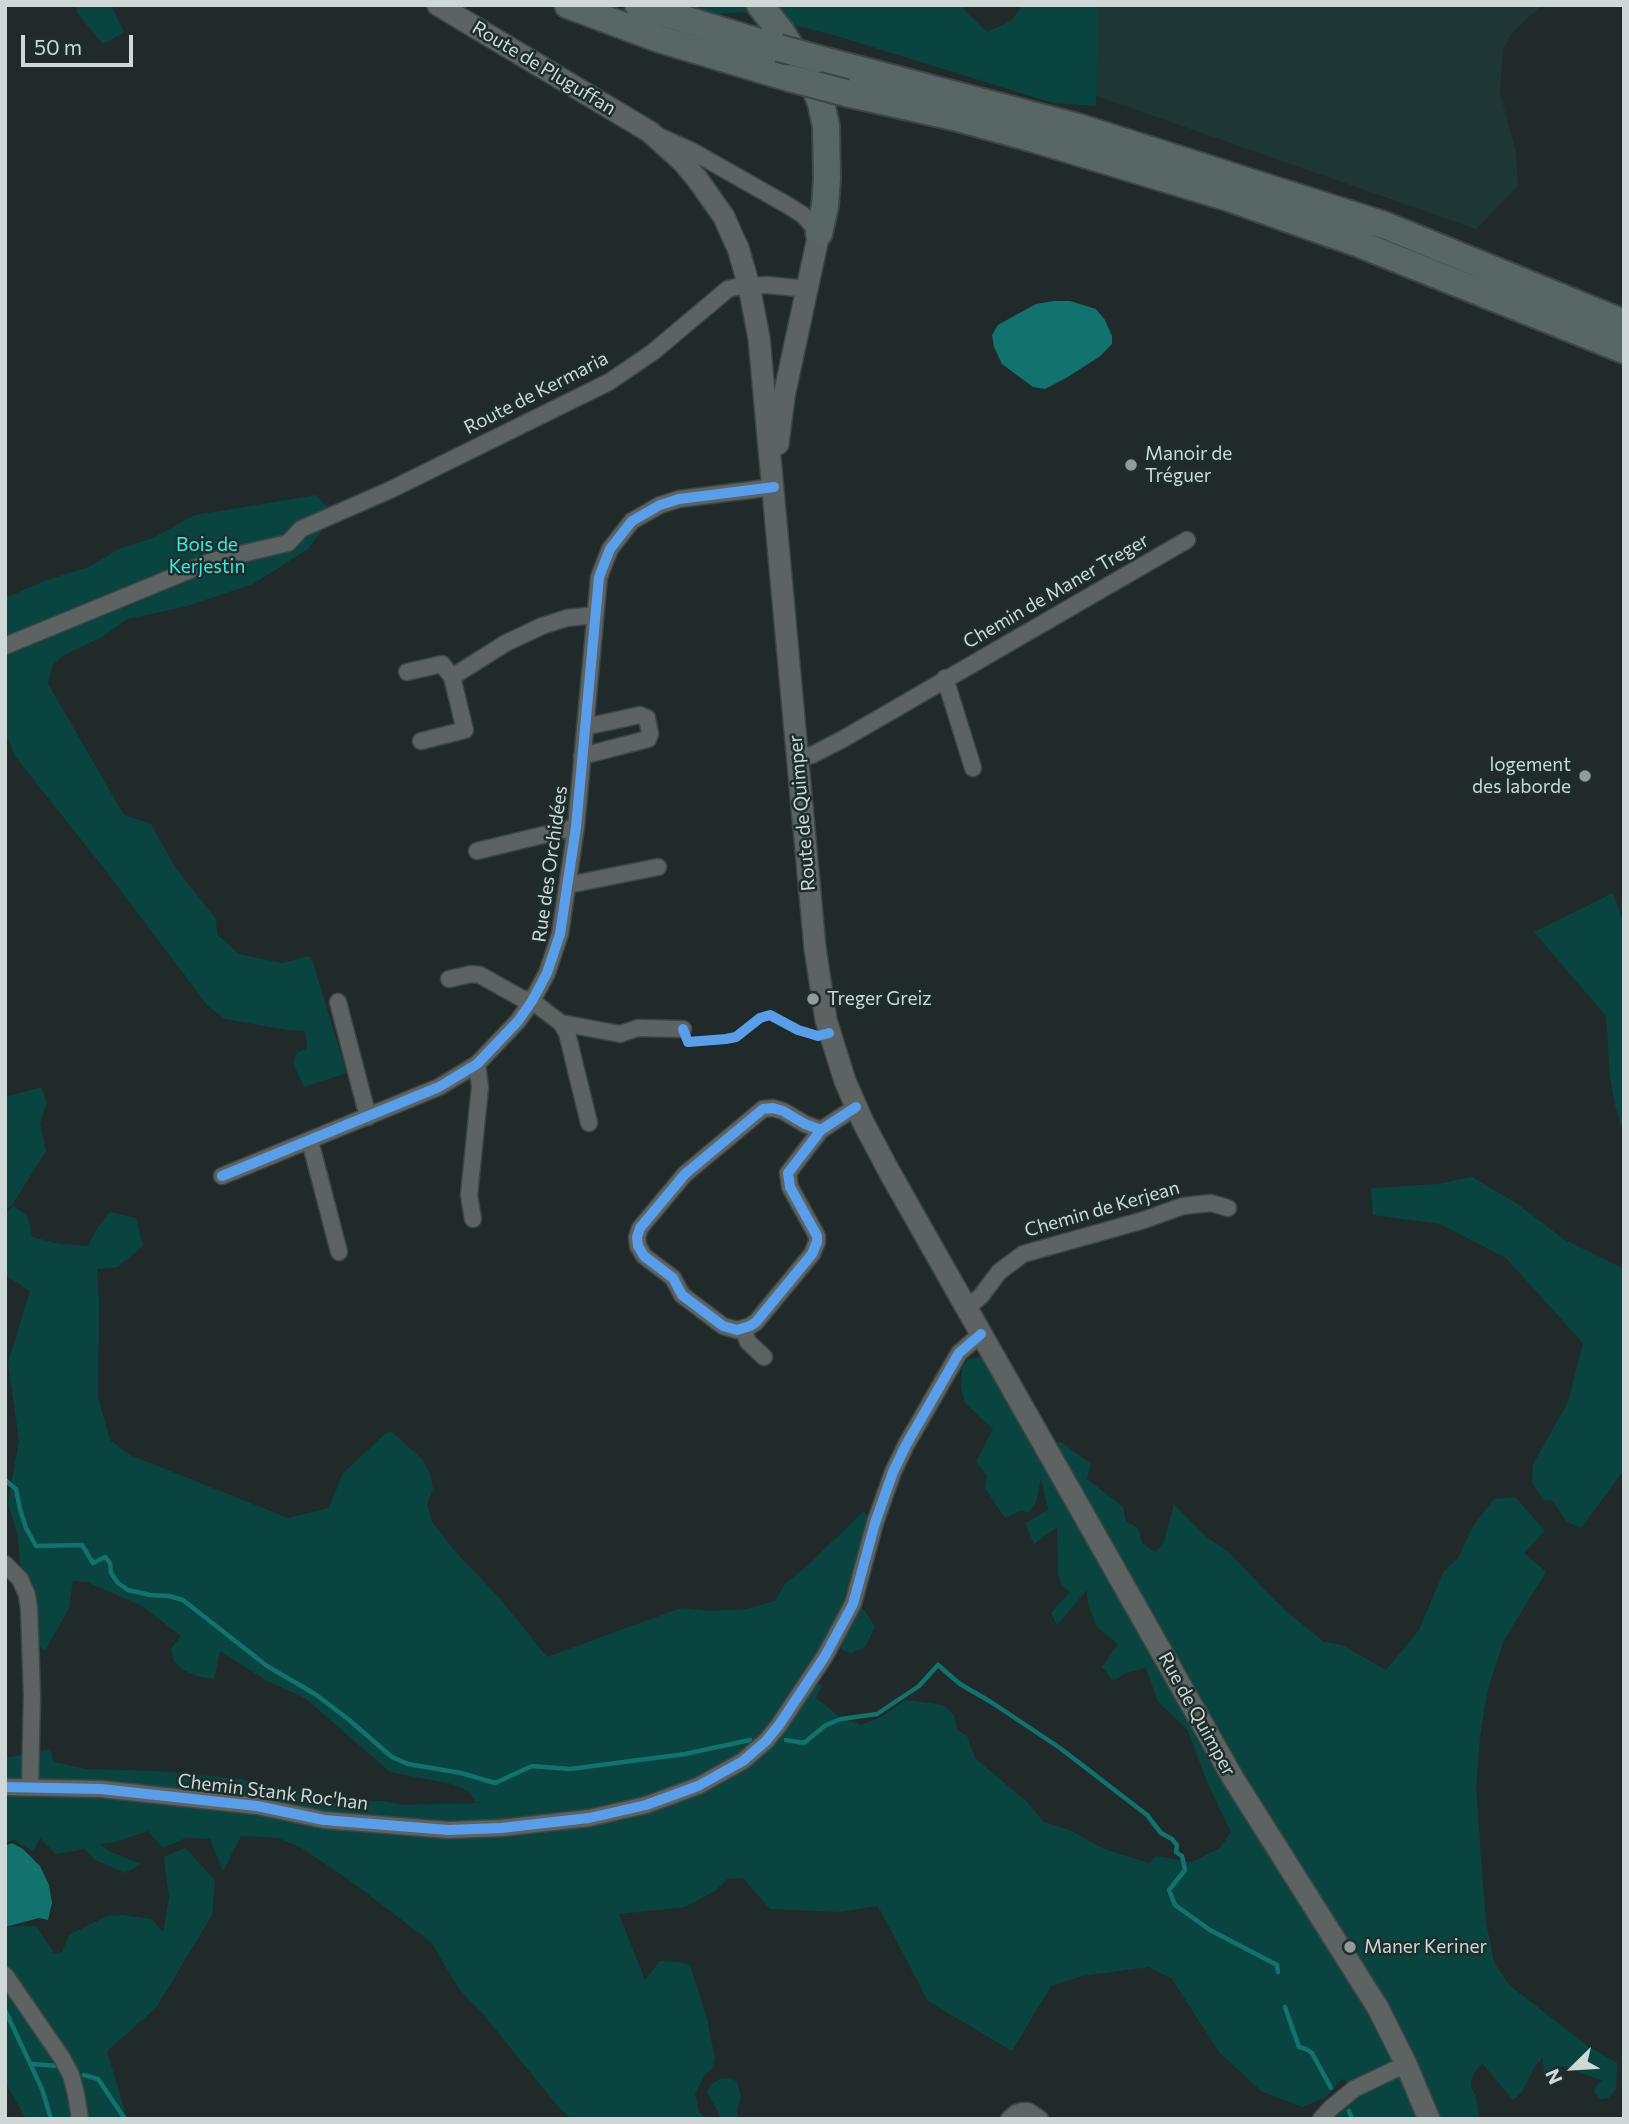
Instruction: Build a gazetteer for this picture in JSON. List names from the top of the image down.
{
  "streets": {
    "main road": ["Route de Pluguffan", "Route de Quimper", "Rue de Quimper"],
    "street": [
      "Route de Kermaria",
      "Chemin de Maner Treger",
      "Rue des Orchidées",
      "Chemin de Kerjean",
      "Chemin Stank Roc'han"
    ]
  },
  "crossings": [
    ["Route de Pluguffan", "Route de Kermaria"],
    ["Route de Pluguffan", "Route de Quimper"],
    ["Route de Kermaria", "Route de Quimper"],
    ["Chemin de Maner Treger", "Route de Quimper"],
    ["Route de Quimper", "Rue des Orchidées"],
    ["Route de Quimper", "Chemin de Kerjean"],
    ["Route de Quimper", "Rue de Quimper"],
    ["Chemin de Kerjean", "Rue de Quimper"],
    ["Rue de Quimper", "Chemin Stank Roc'han"]
  ],
  "parks": ["Bois de Kerjestin"],
  "places": [
    "Manoir de Tréguer",
    "logement des laborde",
    "Treger Greiz",
    "Maner Keriner"
  ],
  "scale_bar": "50 m",
  "north": "bottom left"
}
